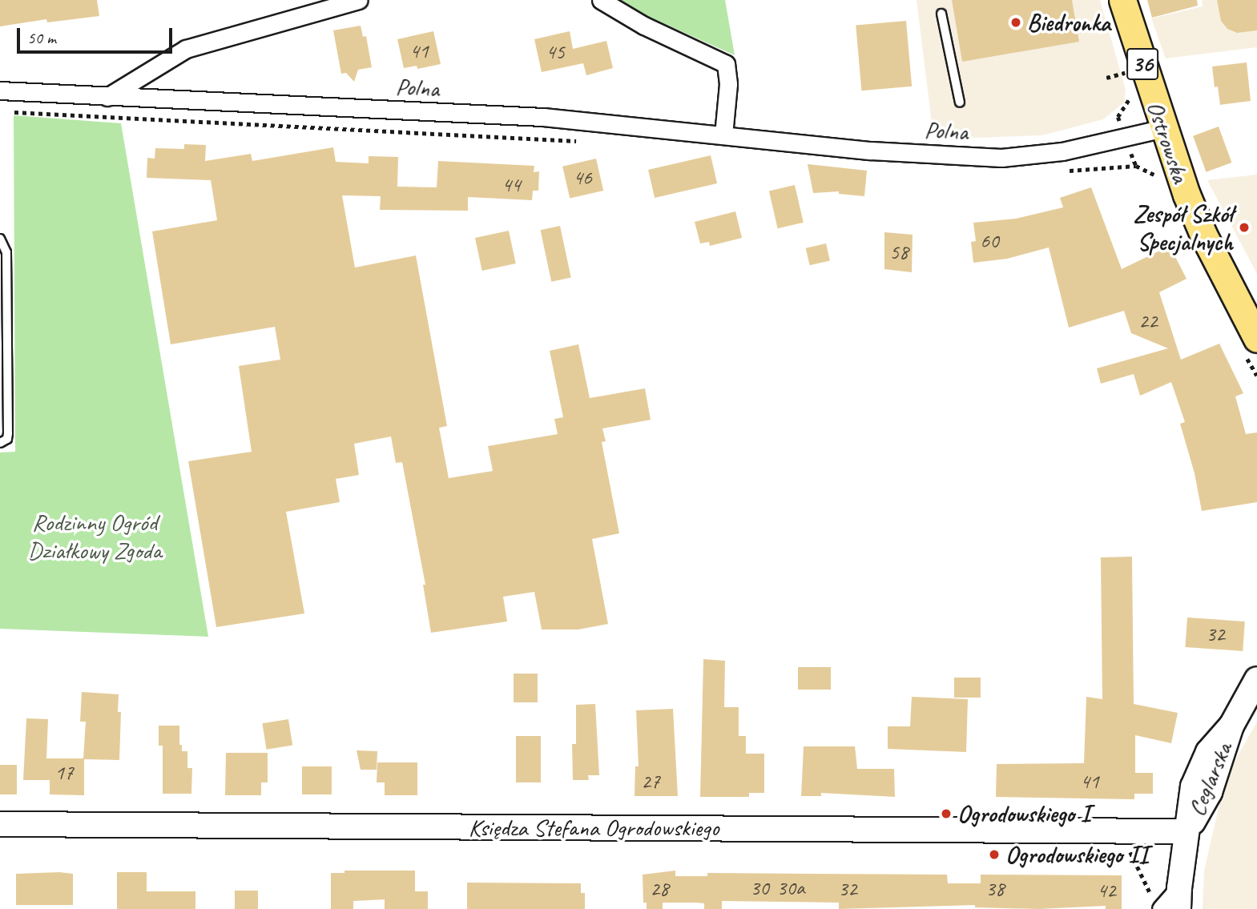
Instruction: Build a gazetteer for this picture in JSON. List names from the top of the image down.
{
  "streets": {
    "main road": ["36", "Ostrowska"],
    "street": ["Polna", "Ceglarska", "Księdza Stefana Ogrodowskiego"]
  },
  "crossings": [
    ["Polna", "Ostrowska"],
    ["Ceglarska", "Księdza Stefana Ogrodowskiego"]
  ],
  "parks": ["Rodzinny Ogród Działkowy Zgoda"],
  "places": [
    "Biedronka",
    "Zespół Szkół Specjalnych",
    "Ogrodowskiego I",
    "Ogrodowskiego II"
  ],
  "house_numbers": [
    "41",
    "45",
    "46",
    "44",
    "60",
    "58",
    "22",
    "32",
    "17",
    "27",
    "41",
    "30",
    "30a",
    "28",
    "32",
    "38",
    "42"
  ],
  "scale_bar": "50 m"
}
